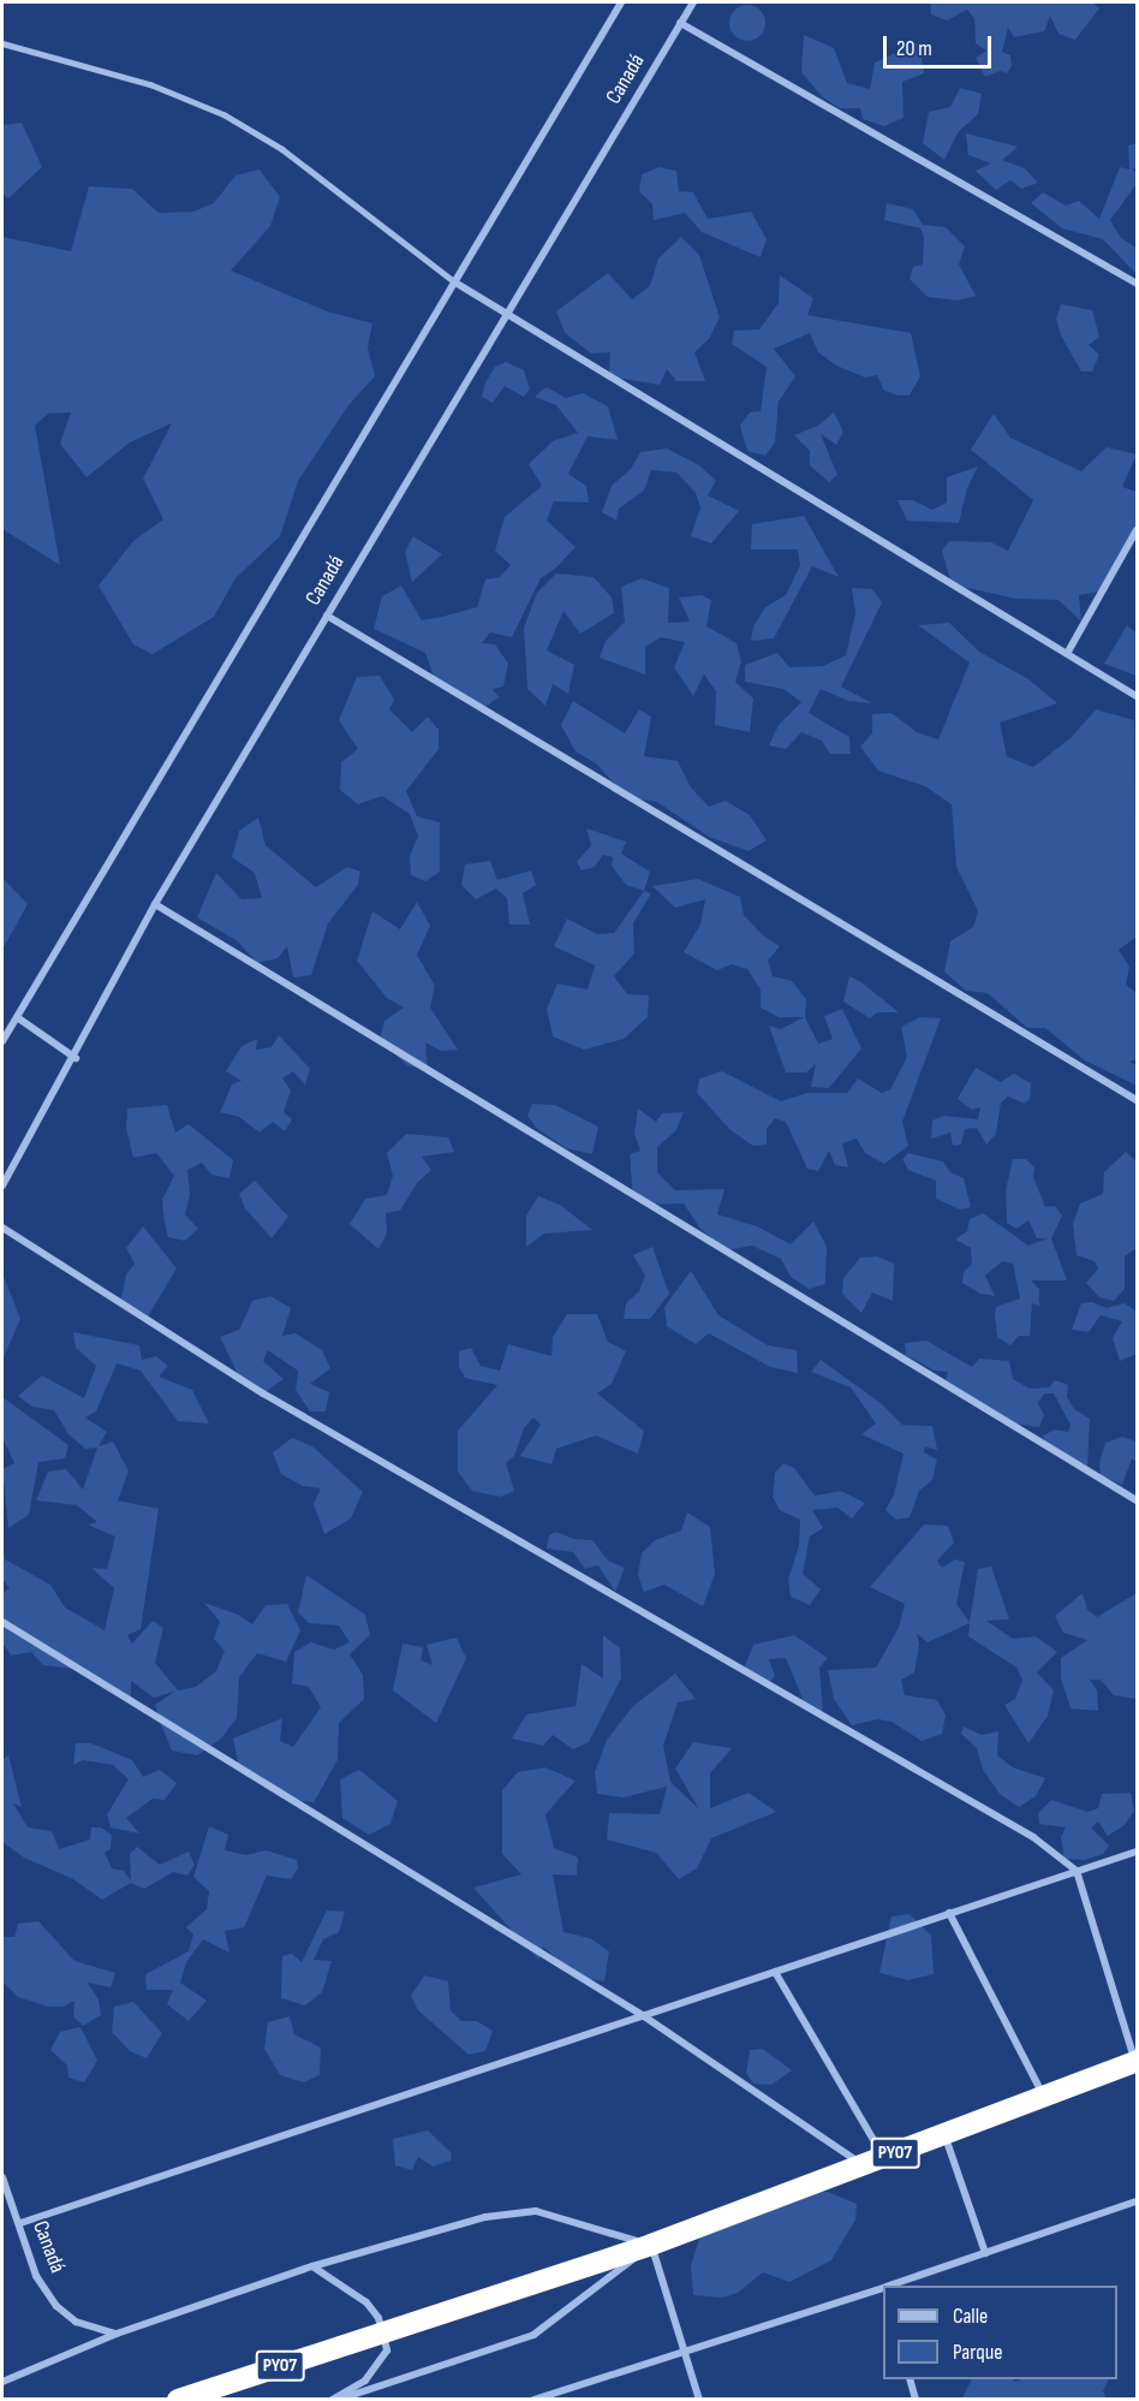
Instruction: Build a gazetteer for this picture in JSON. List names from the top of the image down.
{
  "streets": {
    "highway": ["PY07"],
    "street": ["Canadá"]
  },
  "legend": ["Calle", "Parque"],
  "scale_bar": "20 m"
}
